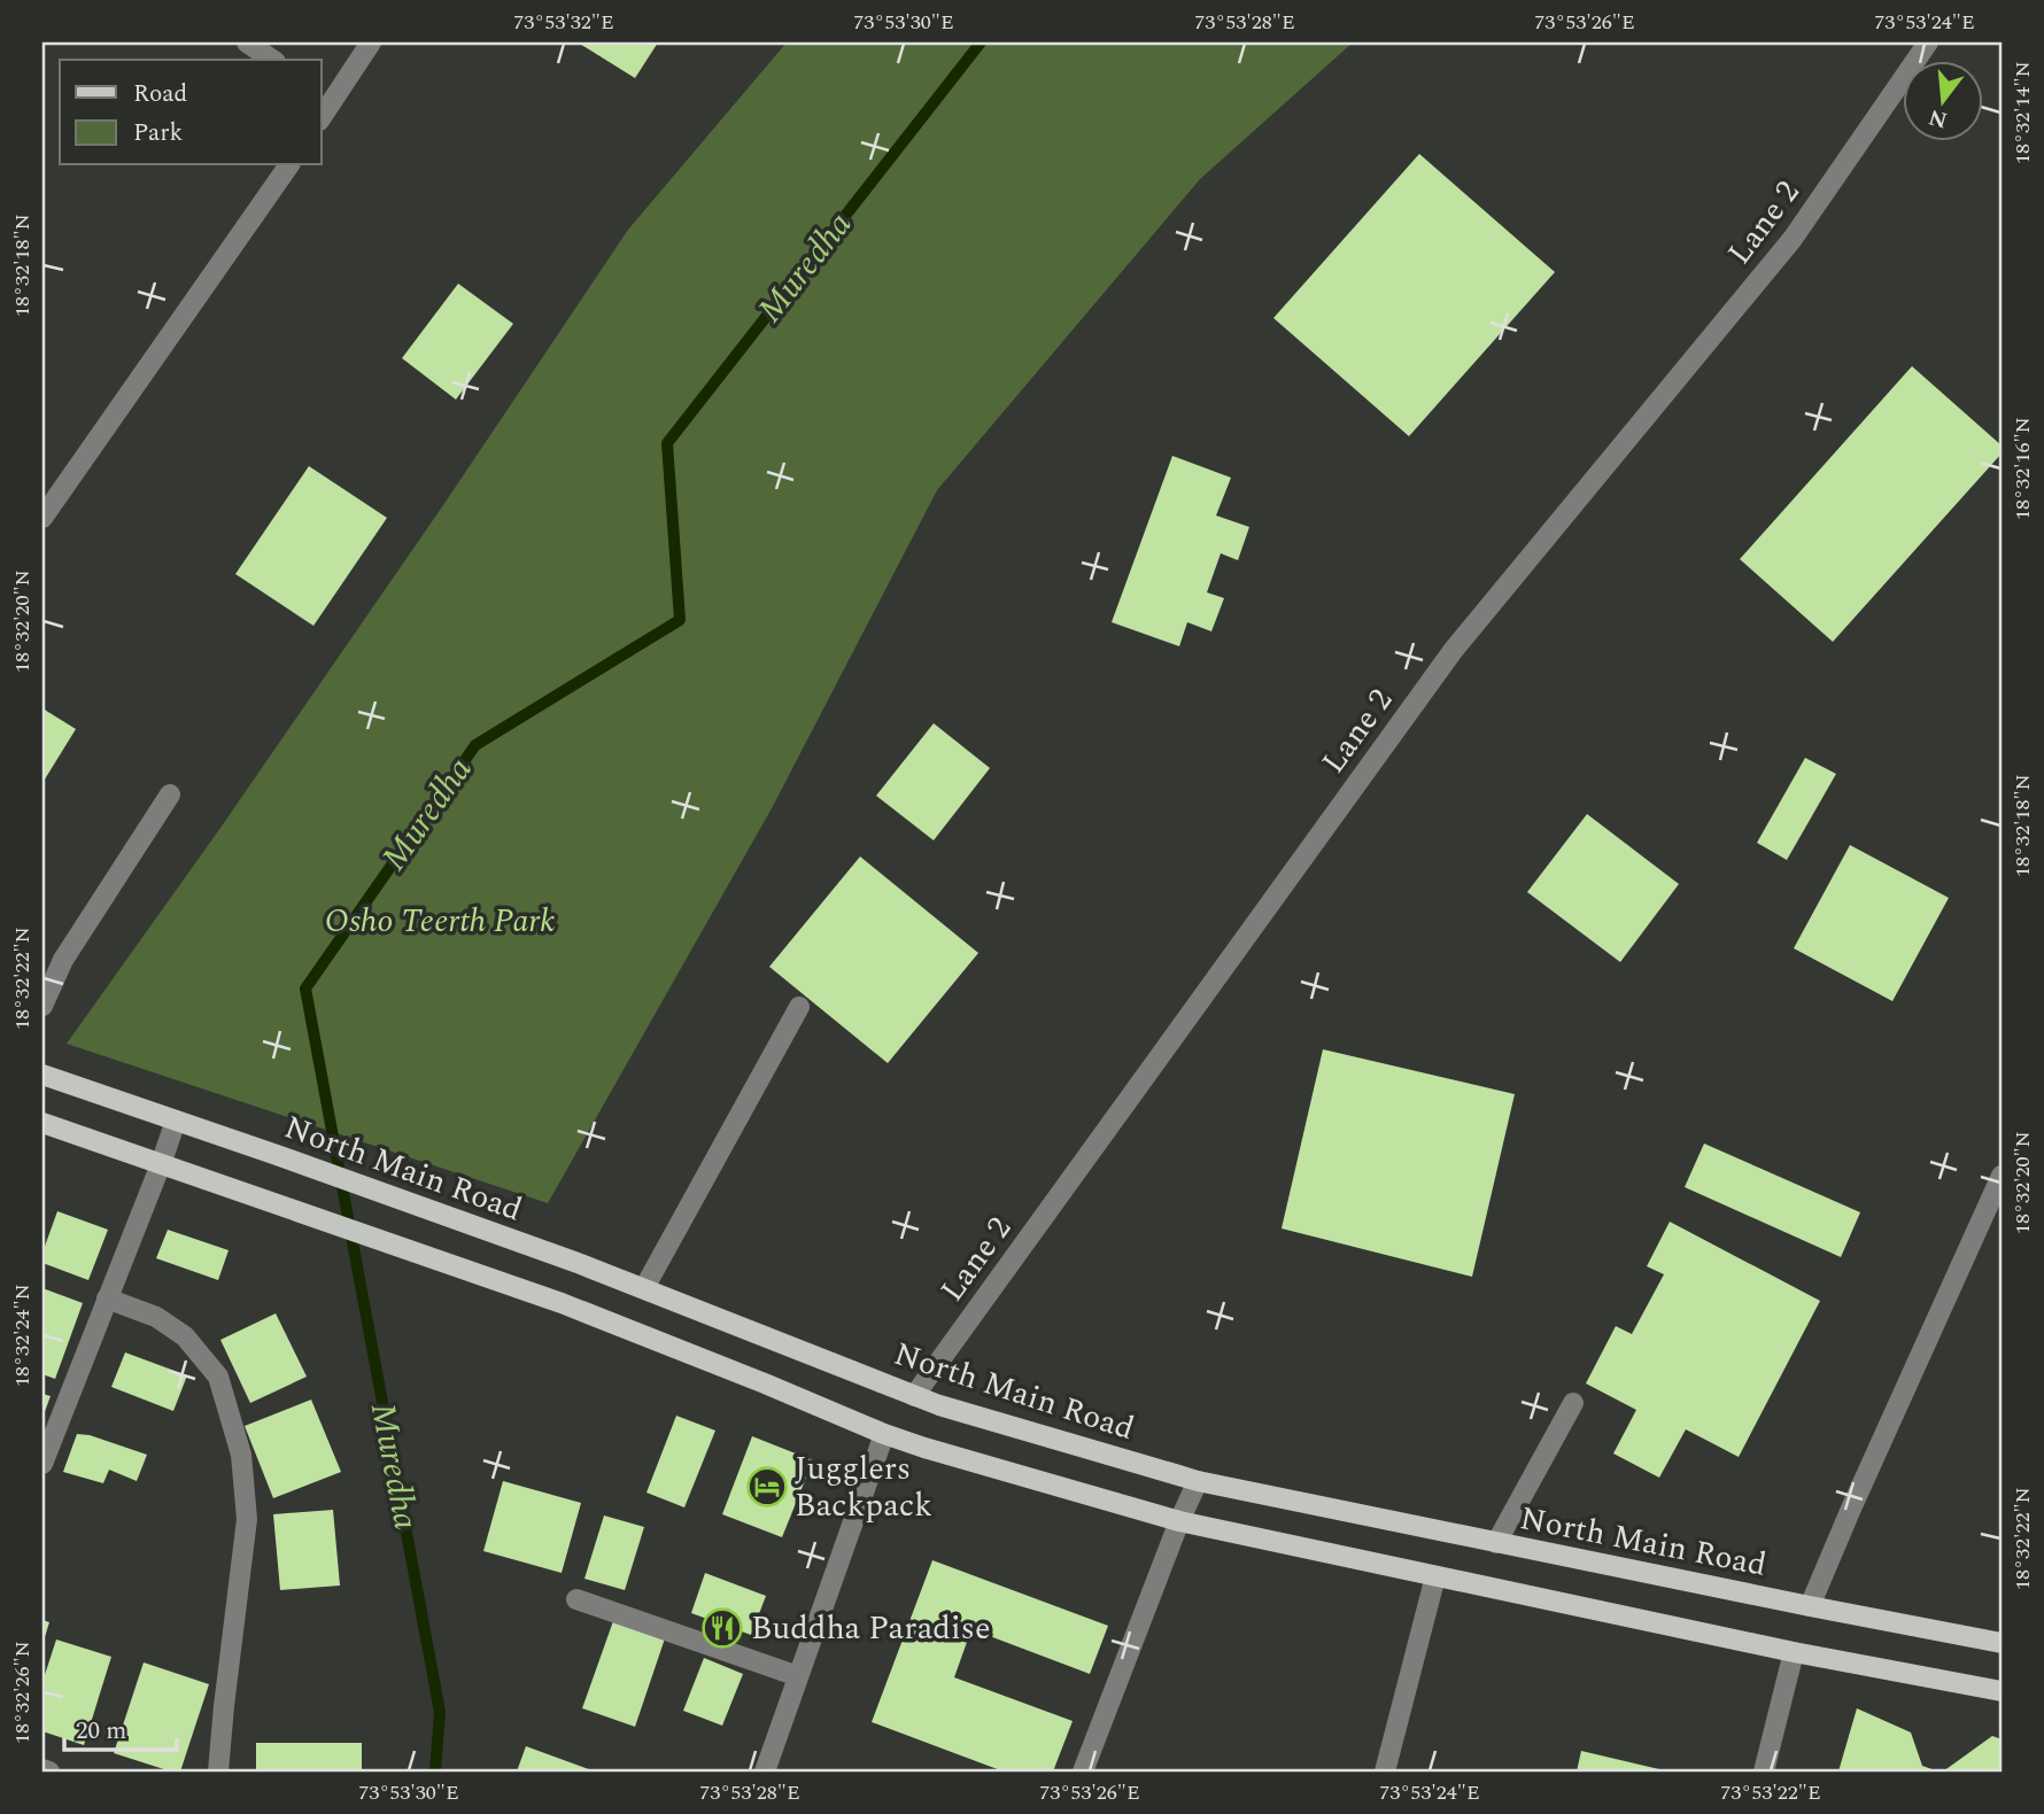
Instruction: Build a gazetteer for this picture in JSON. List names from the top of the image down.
{
  "streets": {
    "main road": ["North Main Road"],
    "street": ["Lane 2"]
  },
  "crossings": [
    ["Lane 2", "North Main Road"]
  ],
  "water": ["Muredha"],
  "parks": ["Osho Teerth Park"],
  "places": {
    "hotel": ["Jugglers Backpack"],
    "restaurant": ["Buddha Paradise"]
  },
  "legend": ["Road", "Park"],
  "scale_bar": "20 m",
  "north": "bottom",
  "coordinates": [
    "73°53'32\"E",
    "73°53'30\"E",
    "73°53'28\"E",
    "73°53'26\"E",
    "73°53'24\"E",
    "18°32'14\"N",
    "18°32'18\"N",
    "18°32'16\"N",
    "18°32'20\"N",
    "18°32'22\"N",
    "18°32'24\"N",
    "18°32'26\"N",
    "73°53'22\"E"
  ]
}
